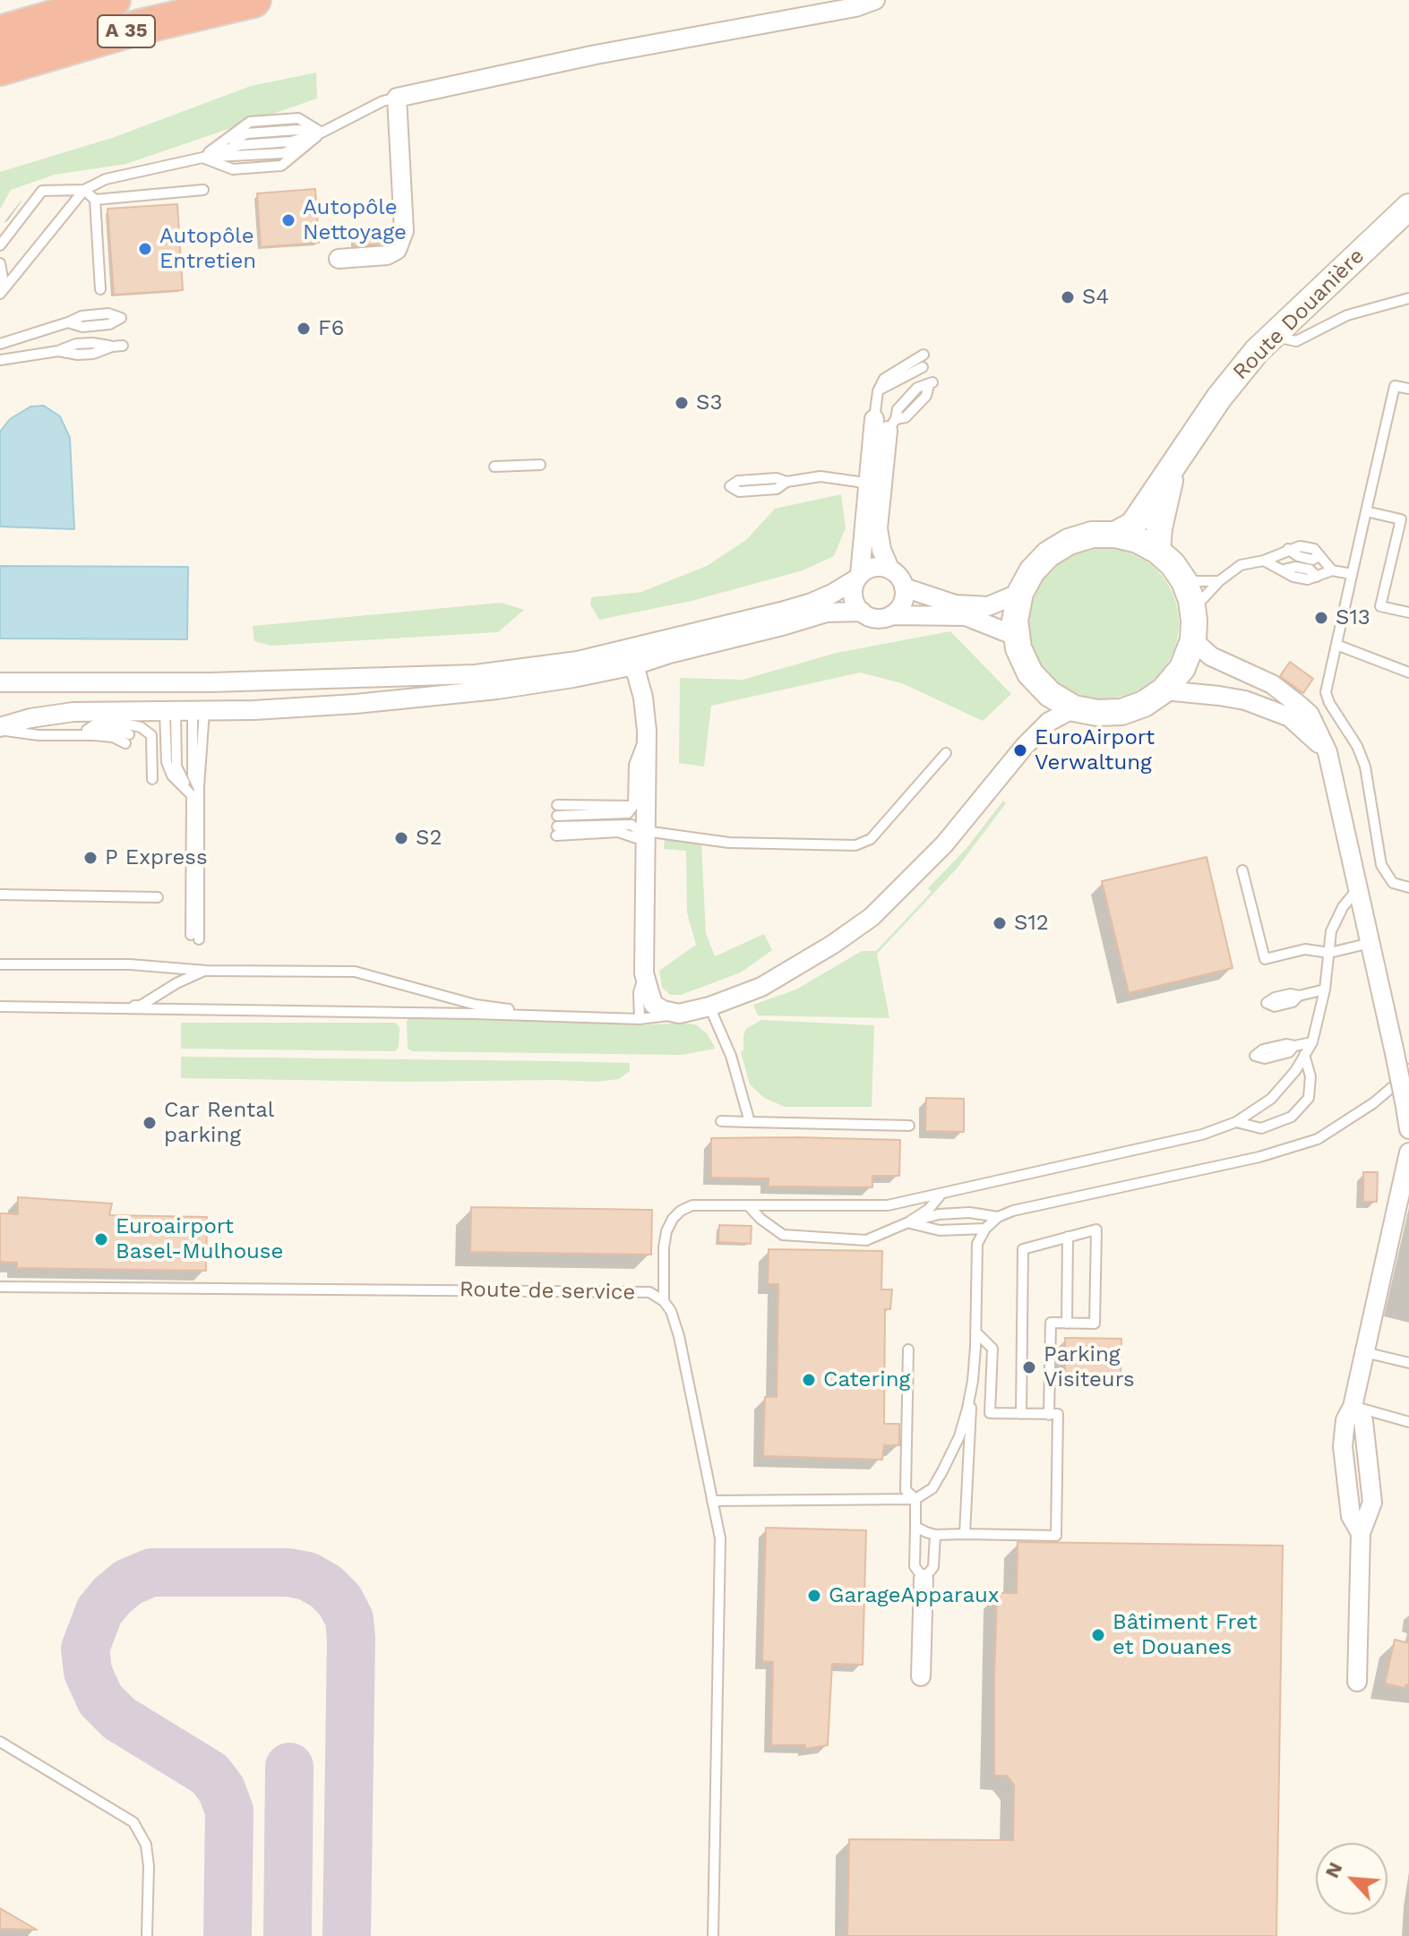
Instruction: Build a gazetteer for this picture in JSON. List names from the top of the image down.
{
  "streets": {
    "highway": ["A 35"],
    "main road": ["Route Douanière"],
    "lane": ["Route de service"]
  },
  "places": [
    "Autopôle Nettoyage",
    "Autopôle Entretien",
    "S4",
    "F6",
    "S3",
    "S13",
    "EuroAirport Verwaltung",
    "S2",
    "P Express",
    "S12",
    "Car Rental parking",
    "Euroairport Basel-Mulhouse",
    "Parking Visiteurs",
    "Catering",
    "GarageApparaux",
    "Bâtiment Fret et Douanes"
  ],
  "north": "top left"
}
